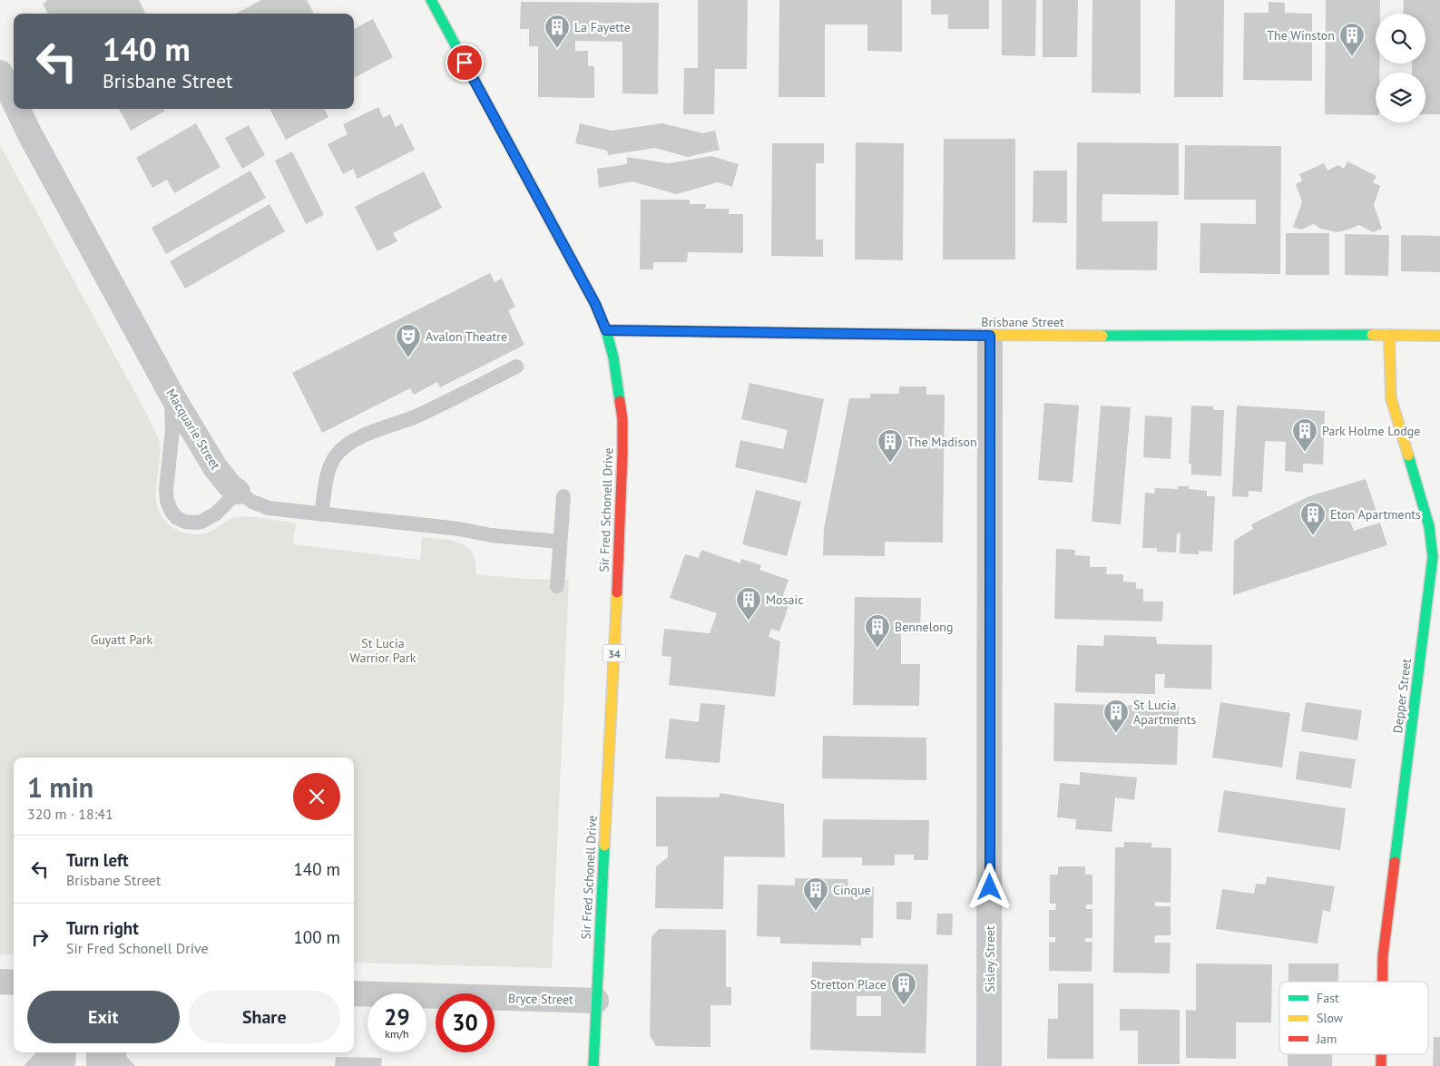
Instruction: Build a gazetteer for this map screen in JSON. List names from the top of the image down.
{
  "streets": {
    "street": [
      "Brisbane Street",
      "Macquarie Street",
      "Sir Fred Schonell Drive",
      "34",
      "Depper Street",
      "Sisley Street",
      "Bryce Street"
    ]
  },
  "crossings": [
    ["Brisbane Street", "Sir Fred Schonell Drive"],
    ["Brisbane Street", "Depper Street"],
    ["Brisbane Street", "Sisley Street"],
    ["Sir Fred Schonell Drive", "Bryce Street"]
  ],
  "parks": ["Guyatt Park", "St Lucia Warrior Park"],
  "places": {
    "building": [
      "La Fayette",
      "The Winston",
      "Park Holme Lodge",
      "The Madison",
      "Eton Apartments",
      "Mosaic",
      "Bennelong",
      "St Lucia Apartments",
      "Cinque",
      "Stretton Place"
    ],
    "theatre": ["Avalon Theatre"]
  },
  "legend": ["Fast", "Slow", "Jam"],
  "page": {
    "turn": ["140 m", "Brisbane Street"],
    "heading": ["1 min", "320 m · 18:41"],
    "list": [
      {
        "name": "Turn left",
        "note": "Brisbane Street",
        "value": "140 m"
      },
      {
        "name": "Turn right",
        "note": "Sir Fred Schonell Drive",
        "value": "100 m"
      }
    ],
    "buttons": ["Exit", "Share"],
    "speed": "29 km/h",
    "limit": "30"
  }
}
